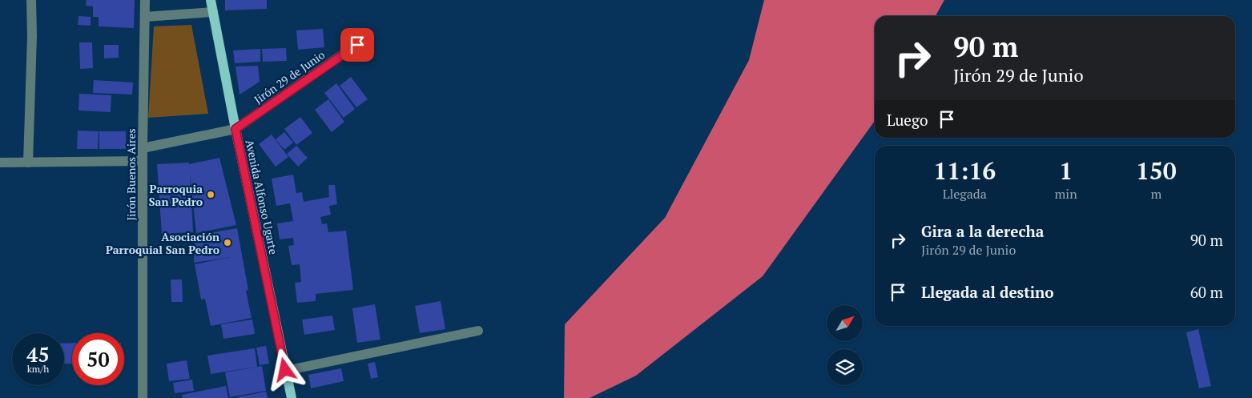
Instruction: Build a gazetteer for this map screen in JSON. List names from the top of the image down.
{
  "streets": {
    "main road": ["Avenida Alfonso Ugarte"],
    "street": ["Jirón 29 de Junio", "Jirón Buenos Aires"]
  },
  "crossings": [
    ["Jirón 29 de Junio", "Avenida Alfonso Ugarte"]
  ],
  "places": ["Parroquia San Pedro", "Asociación Parroquial San Pedro"],
  "north": "top right",
  "page": {
    "turn": ["90 m", "Jirón 29 de Junio"],
    "then": "Luego",
    "eta": [
      "11:16",
      "Llegada",
      "1",
      "min",
      "150",
      "m"
    ],
    "list": [
      {
        "name": "Gira a la derecha",
        "note": "Jirón 29 de Junio",
        "value": "90 m"
      },
      {
        "name": "Llegada al destino",
        "value": "60 m"
      }
    ],
    "speed": "45 km/h",
    "limit": "50"
  }
}
